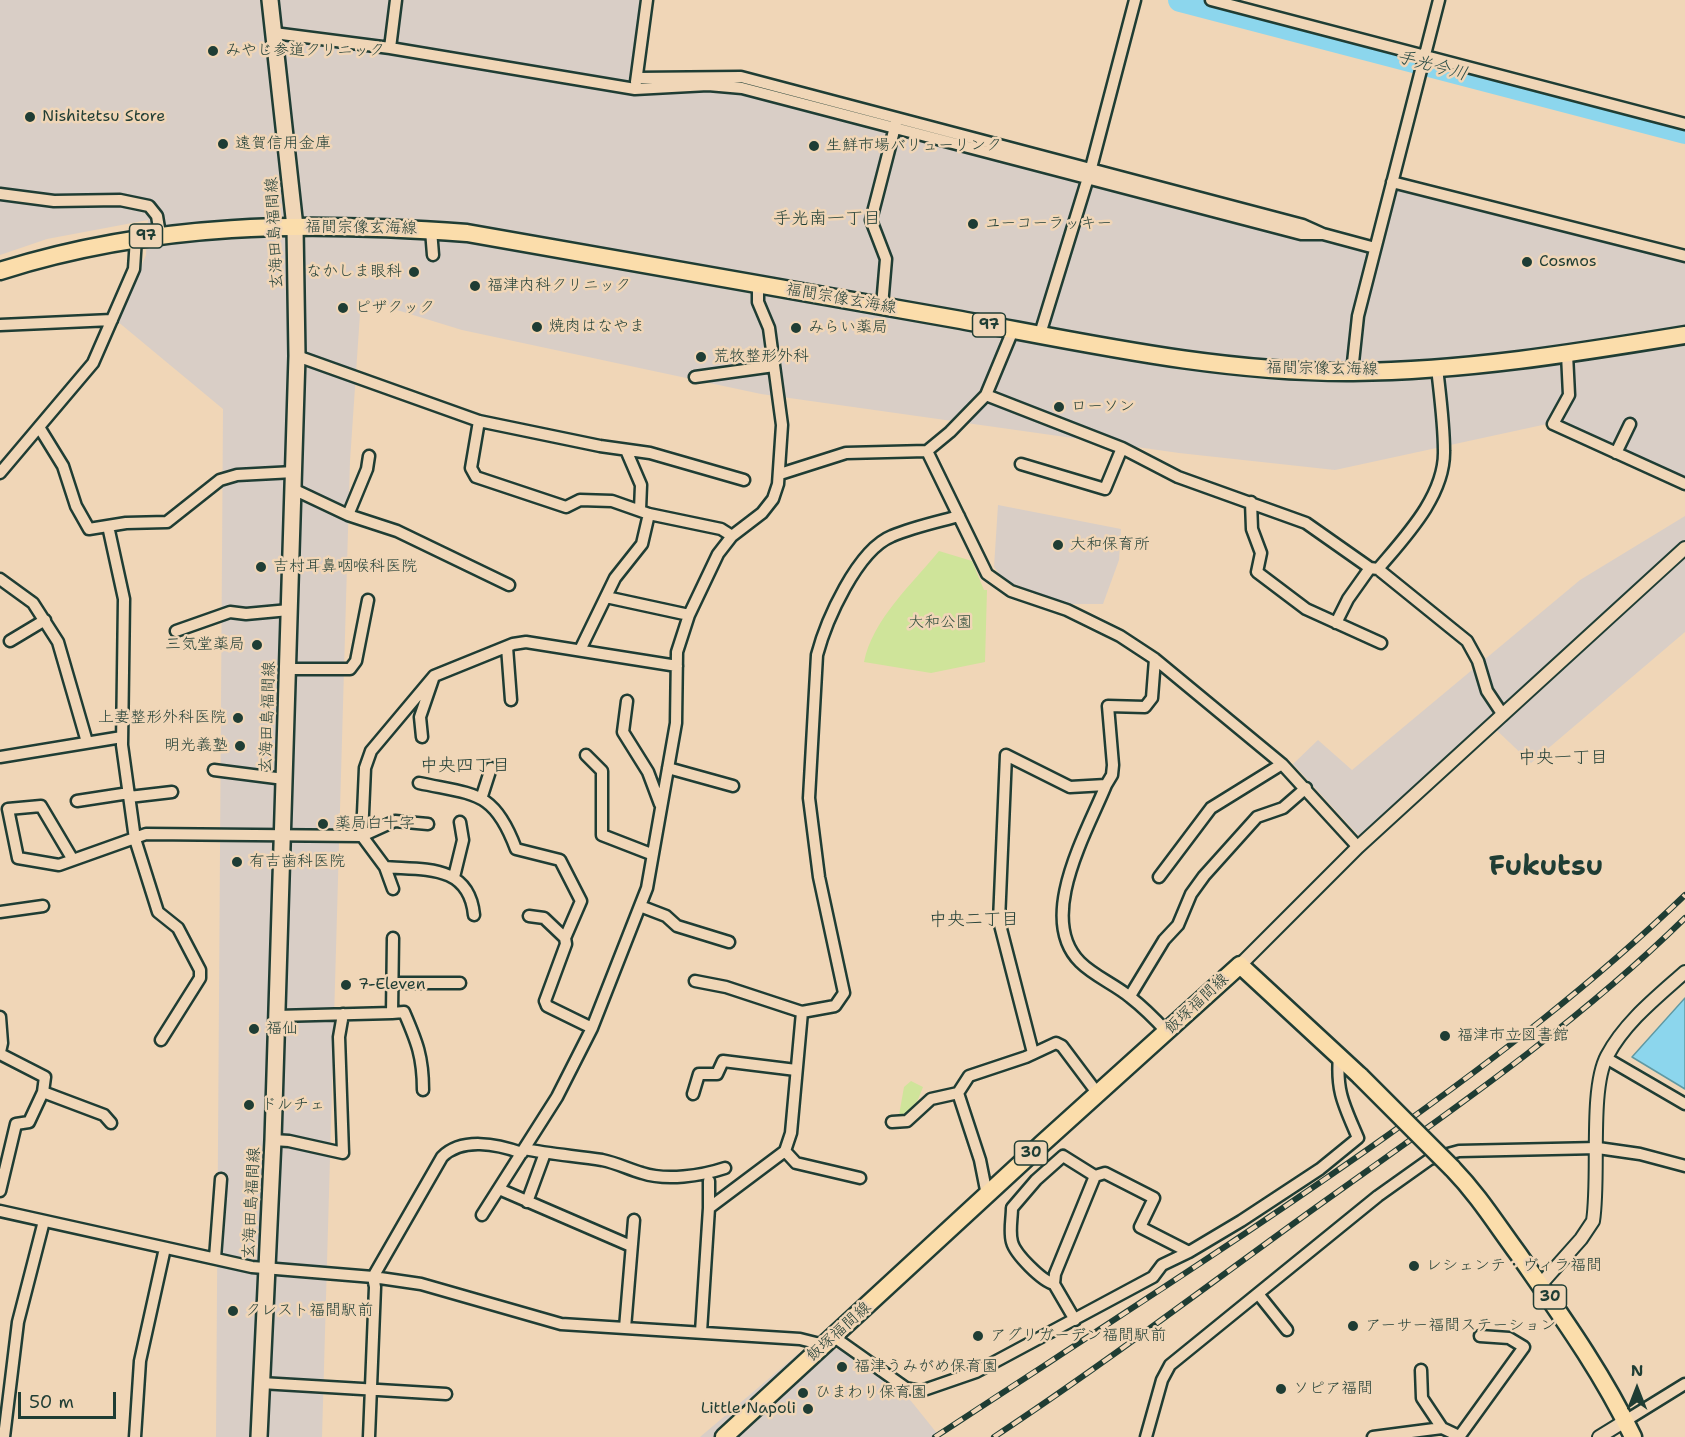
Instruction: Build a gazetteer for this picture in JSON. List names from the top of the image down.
{
  "streets": {
    "main road": [
      "福間宗像玄海線",
      "玄海田島福間線",
      "97",
      "飯塚福間線",
      "30"
    ]
  },
  "crossings": [
    ["福間宗像玄海線", "玄海田島福間線"]
  ],
  "districts": [
    "手光南一丁目",
    "中央一丁目",
    "中央四丁目",
    "Fukutsu",
    "中央二丁目"
  ],
  "water": ["手光今川"],
  "parks": ["大和公園"],
  "places": [
    "みやじ参道クリニック",
    "Nishitetsu Store",
    "遠賀信用金庫",
    "生鮮市場バリューリンク",
    "ユーコーラッキー",
    "Cosmos",
    "なかしま眼科",
    "福津内科クリニック",
    "ピザクック",
    "焼肉はなやま",
    "みらい薬局",
    "荒牧整形外科",
    "ローソン",
    "大和保育所",
    "吉村耳鼻咽喉科医院",
    "三気堂薬局",
    "上妻整形外科医院",
    "明光義塾",
    "薬局白十字",
    "有吉歯科医院",
    "7-Eleven",
    "福仙",
    "福津市立図書館",
    "ドルチェ",
    "レシェンテ・ヴィラ福間",
    "クレスト福間駅前",
    "アーサー福間ステーション",
    "アグリガーデン福間駅前",
    "福津うみがめ保育園",
    "ソピア福間",
    "ひまわり保育園",
    "Little Napoli"
  ],
  "scale_bar": "50 m",
  "north": "top"
}
